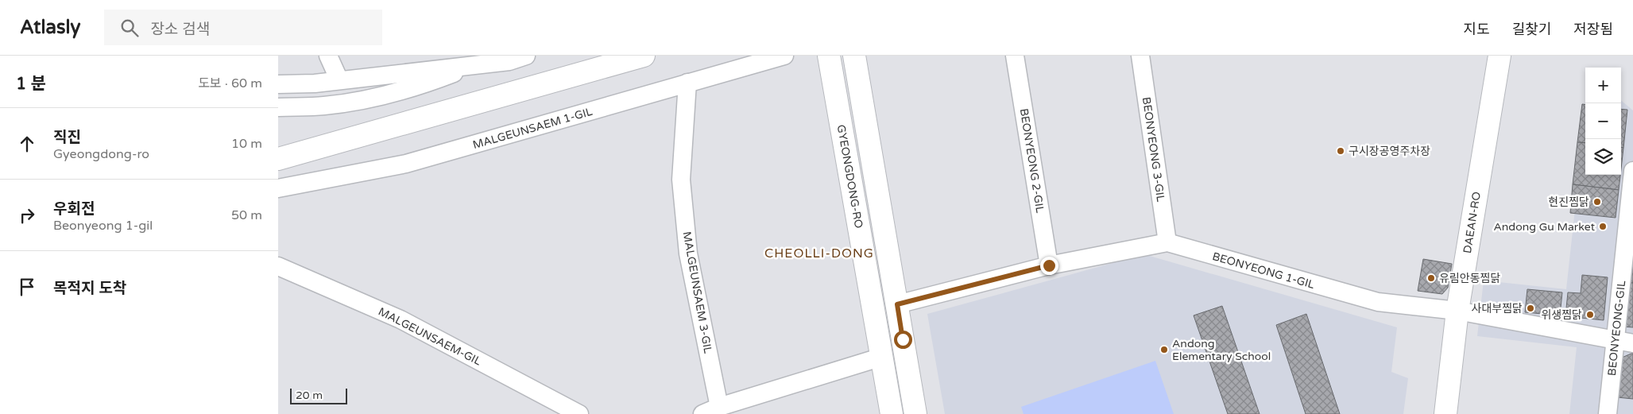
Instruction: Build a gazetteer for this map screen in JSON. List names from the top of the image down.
{
  "streets": {
    "street": [
      "MALGEUNSAEM 1-GIL",
      "BEONYEONG 3-GIL",
      "BEONYEONG 2-GIL",
      "GYEONGDONG-RO",
      "DAEAN-RO",
      "BEONYEONG 1-GIL",
      "MALGEUNSAEM 3-GIL",
      "BEONYEONG-GIL",
      "MALGEUNSAEM-GIL"
    ]
  },
  "crossings": [
    ["MALGEUNSAEM 1-GIL", "MALGEUNSAEM 3-GIL"],
    ["BEONYEONG 3-GIL", "BEONYEONG 1-GIL"],
    ["BEONYEONG 2-GIL", "BEONYEONG 1-GIL"],
    ["DAEAN-RO", "BEONYEONG 1-GIL"],
    ["BEONYEONG 1-GIL", "BEONYEONG-GIL"]
  ],
  "districts": ["CHEOLLI-DONG"],
  "places": [
    "구시장공영주차장",
    "현진찜닭",
    "Andong Gu Market",
    "유림안동찜닭",
    "사대부찜닭",
    "위생찜닭",
    "Andong Elementary School"
  ],
  "scale_bar": "20 m",
  "page": {
    "header": "Atlasly",
    "search": "장소 검색",
    "nav": ["지도", "길찾기", "저장됨"],
    "heading": ["1 분", "도보 · 60 m"],
    "map_buttons": ["+", "−"],
    "list": [
      ["직진", "Gyeongdong-ro", "10 m"],
      ["우회전", "Beonyeong 1-gil", "50 m"],
      "목적지 도착"
    ],
    "scale": "20 m"
  }
}
